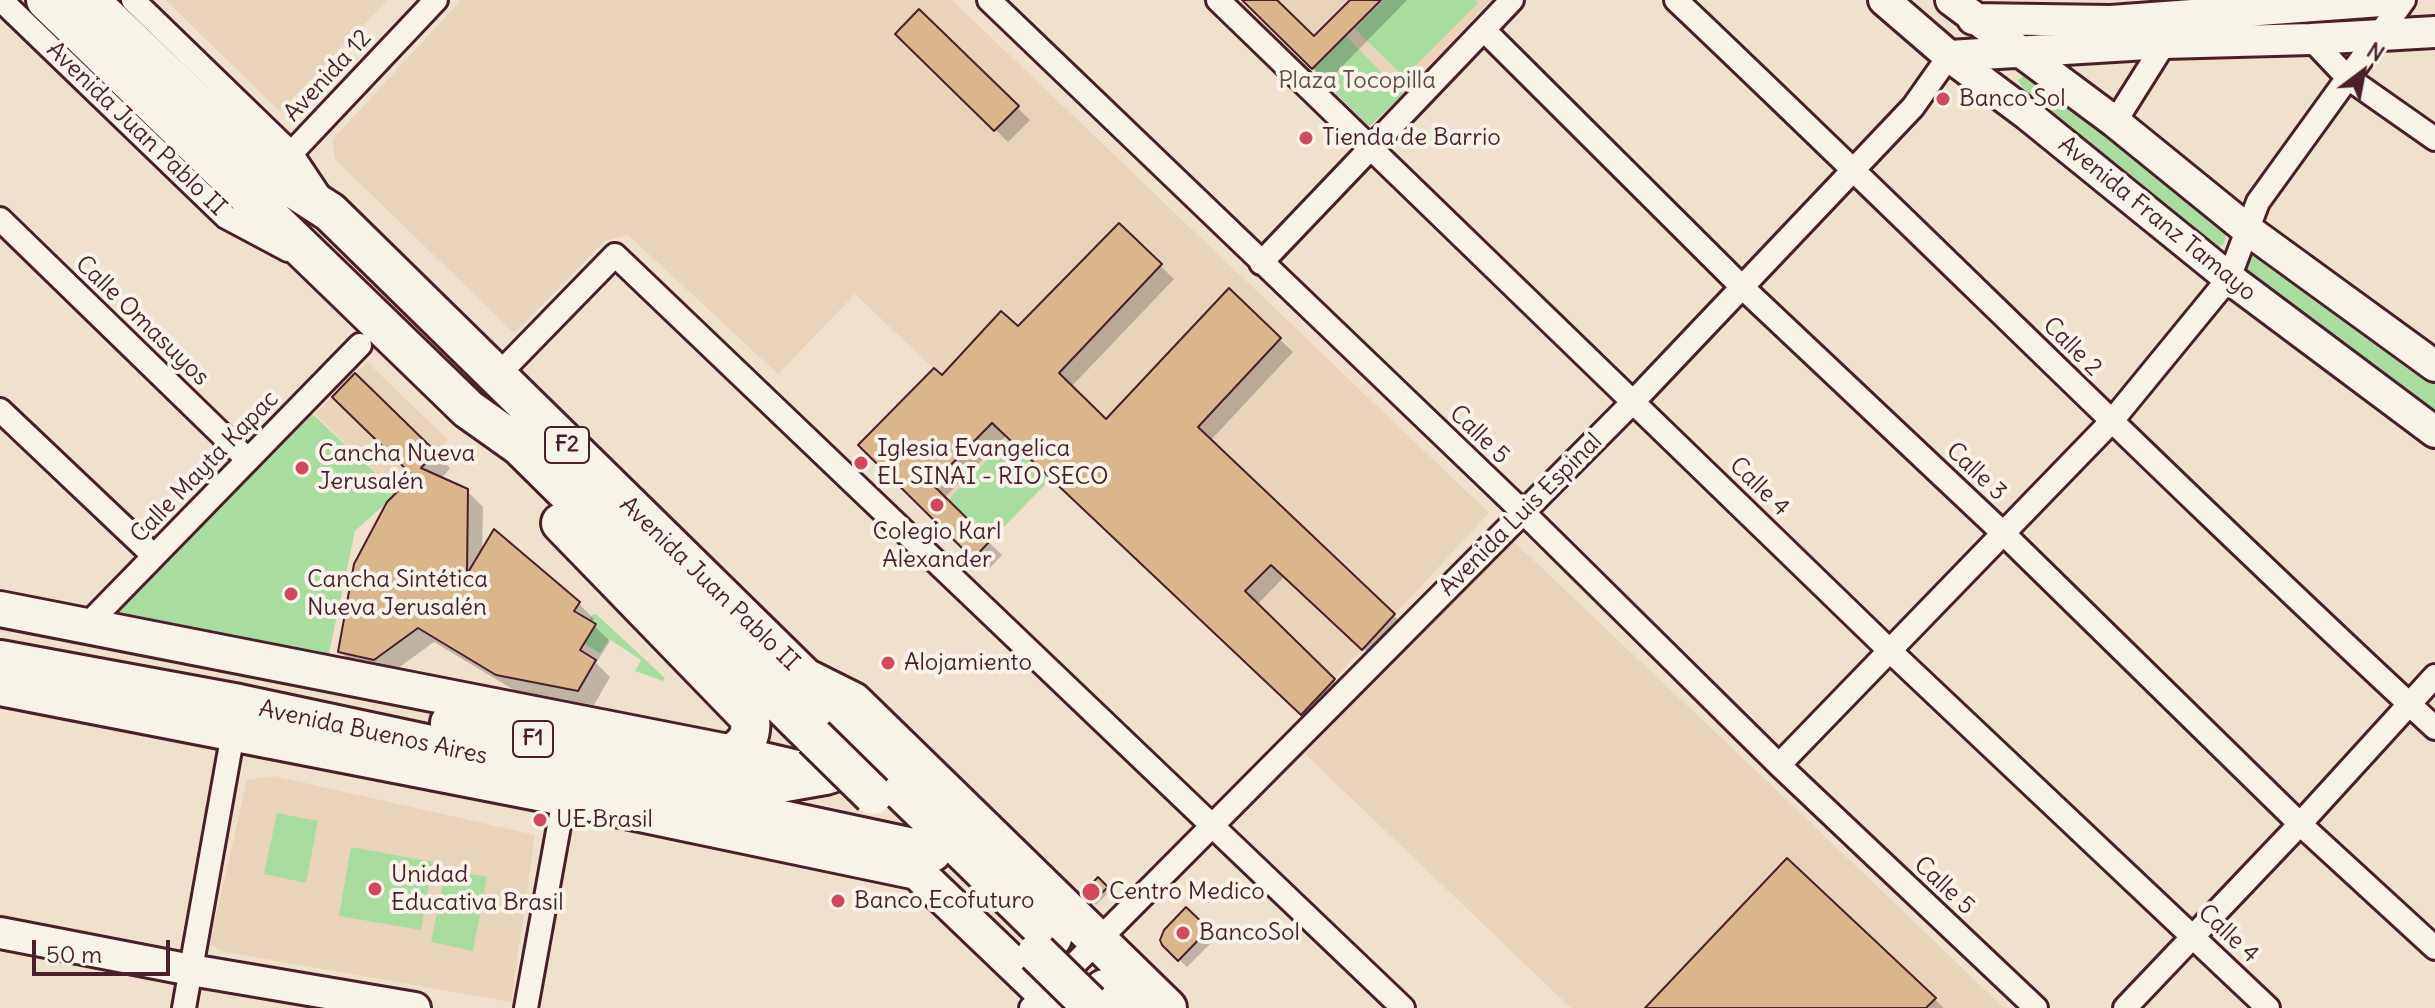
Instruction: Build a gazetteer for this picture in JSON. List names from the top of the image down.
{
  "streets": {
    "highway": [
      "Avenida Juan Pablo II",
      "F2",
      "Avenida Buenos Aires",
      "F1"
    ],
    "street": [
      "Avenida 12",
      "Avenida Franz Tamayo",
      "Calle Omasuyos",
      "Calle 2",
      "Calle 5",
      "Calle Mayta Kapac",
      "Calle 3",
      "Calle 4",
      "Avenida Luis Espinal"
    ]
  },
  "crossings": [
    ["Avenida 12", "Avenida Juan Pablo II"],
    ["Avenida Juan Pablo II", "F2"],
    ["Avenida Juan Pablo II", "Avenida Luis Espinal"],
    ["Avenida Juan Pablo II", "Avenida Buenos Aires"],
    ["Avenida Franz Tamayo", "Avenida Luis Espinal"],
    ["Calle Omasuyos", "Calle Mayta Kapac"],
    ["Calle 2", "Avenida Luis Espinal"],
    ["Calle 5", "Avenida Luis Espinal"],
    ["F2", "Avenida Buenos Aires"],
    ["Calle Mayta Kapac", "Avenida Buenos Aires"],
    ["Calle 3", "Avenida Luis Espinal"],
    ["Calle 4", "Avenida Luis Espinal"]
  ],
  "parks": ["Plaza Tocopilla"],
  "places": [
    "Banco Sol",
    "Tienda de Barrio",
    "Iglesia Evangelica EL SINAI - RIO SECO",
    "Cancha Nueva Jerusalén",
    "Colegio Karl Alexander",
    "Cancha Sintética Nueva Jerusalén",
    "Alojamiento",
    "UE Brasil",
    "Unidad Educativa Brasil",
    "Centro Medico",
    "Banco Ecofuturo",
    "BancoSol"
  ],
  "scale_bar": "50 m",
  "north": "top right"
}
